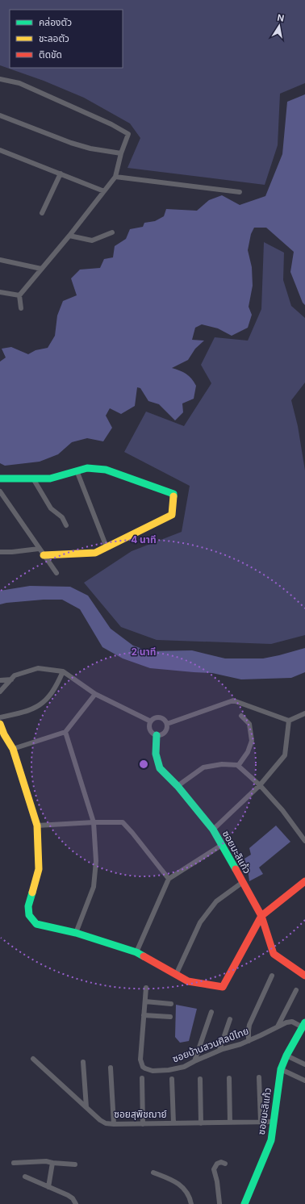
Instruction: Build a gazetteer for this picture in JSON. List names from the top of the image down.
{
  "streets": {
    "street": ["ซอยมะลิแก้ว", "ซอยบ้านสวนศิลป์ไทย", "ซอยสุพิชฌาย์"]
  },
  "crossings": [
    ["ซอยมะลิแก้ว", "ซอยบ้านสวนศิลป์ไทย"],
    ["ซอยมะลิแก้ว", "ซอยสุพิชฌาย์"]
  ],
  "legend": ["คล่องตัว", "ชะลอตัว", "ติดขัด"],
  "north": "top",
  "rings": ["4 นาที", "2 นาที"]
}
